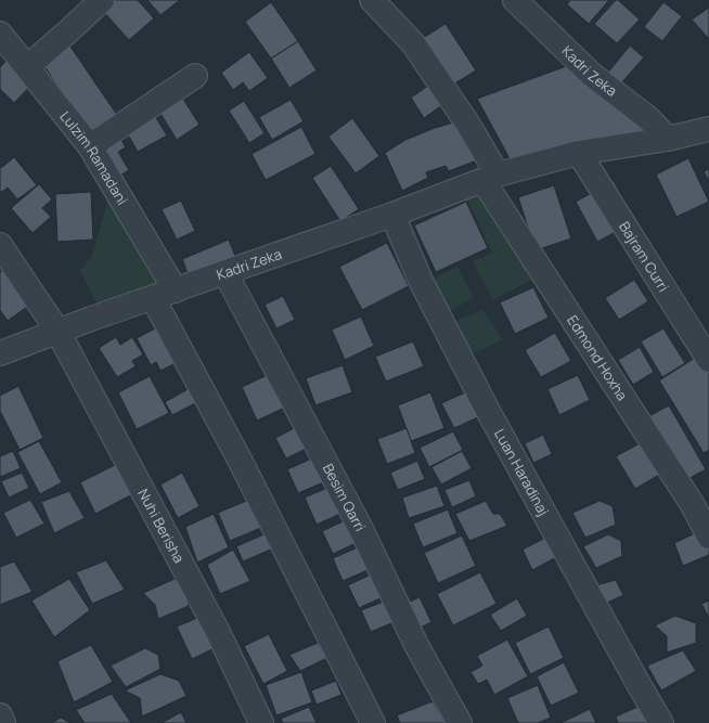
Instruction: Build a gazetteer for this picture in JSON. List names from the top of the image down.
{
  "streets": {
    "street": [
      "Kadri Zeka",
      "Lulzim Ramadani",
      "Bajram Curri",
      "Edmond Hoxha",
      "Luan Haradinaj",
      "Besim Qarri",
      "Nuhi Berisha"
    ]
  },
  "crossings": [
    ["Kadri Zeka", "Lulzim Ramadani"],
    ["Kadri Zeka", "Bajram Curri"],
    ["Kadri Zeka", "Edmond Hoxha"],
    ["Kadri Zeka", "Luan Haradinaj"],
    ["Kadri Zeka", "Besim Qarri"],
    ["Kadri Zeka", "Nuhi Berisha"]
  ]
}
